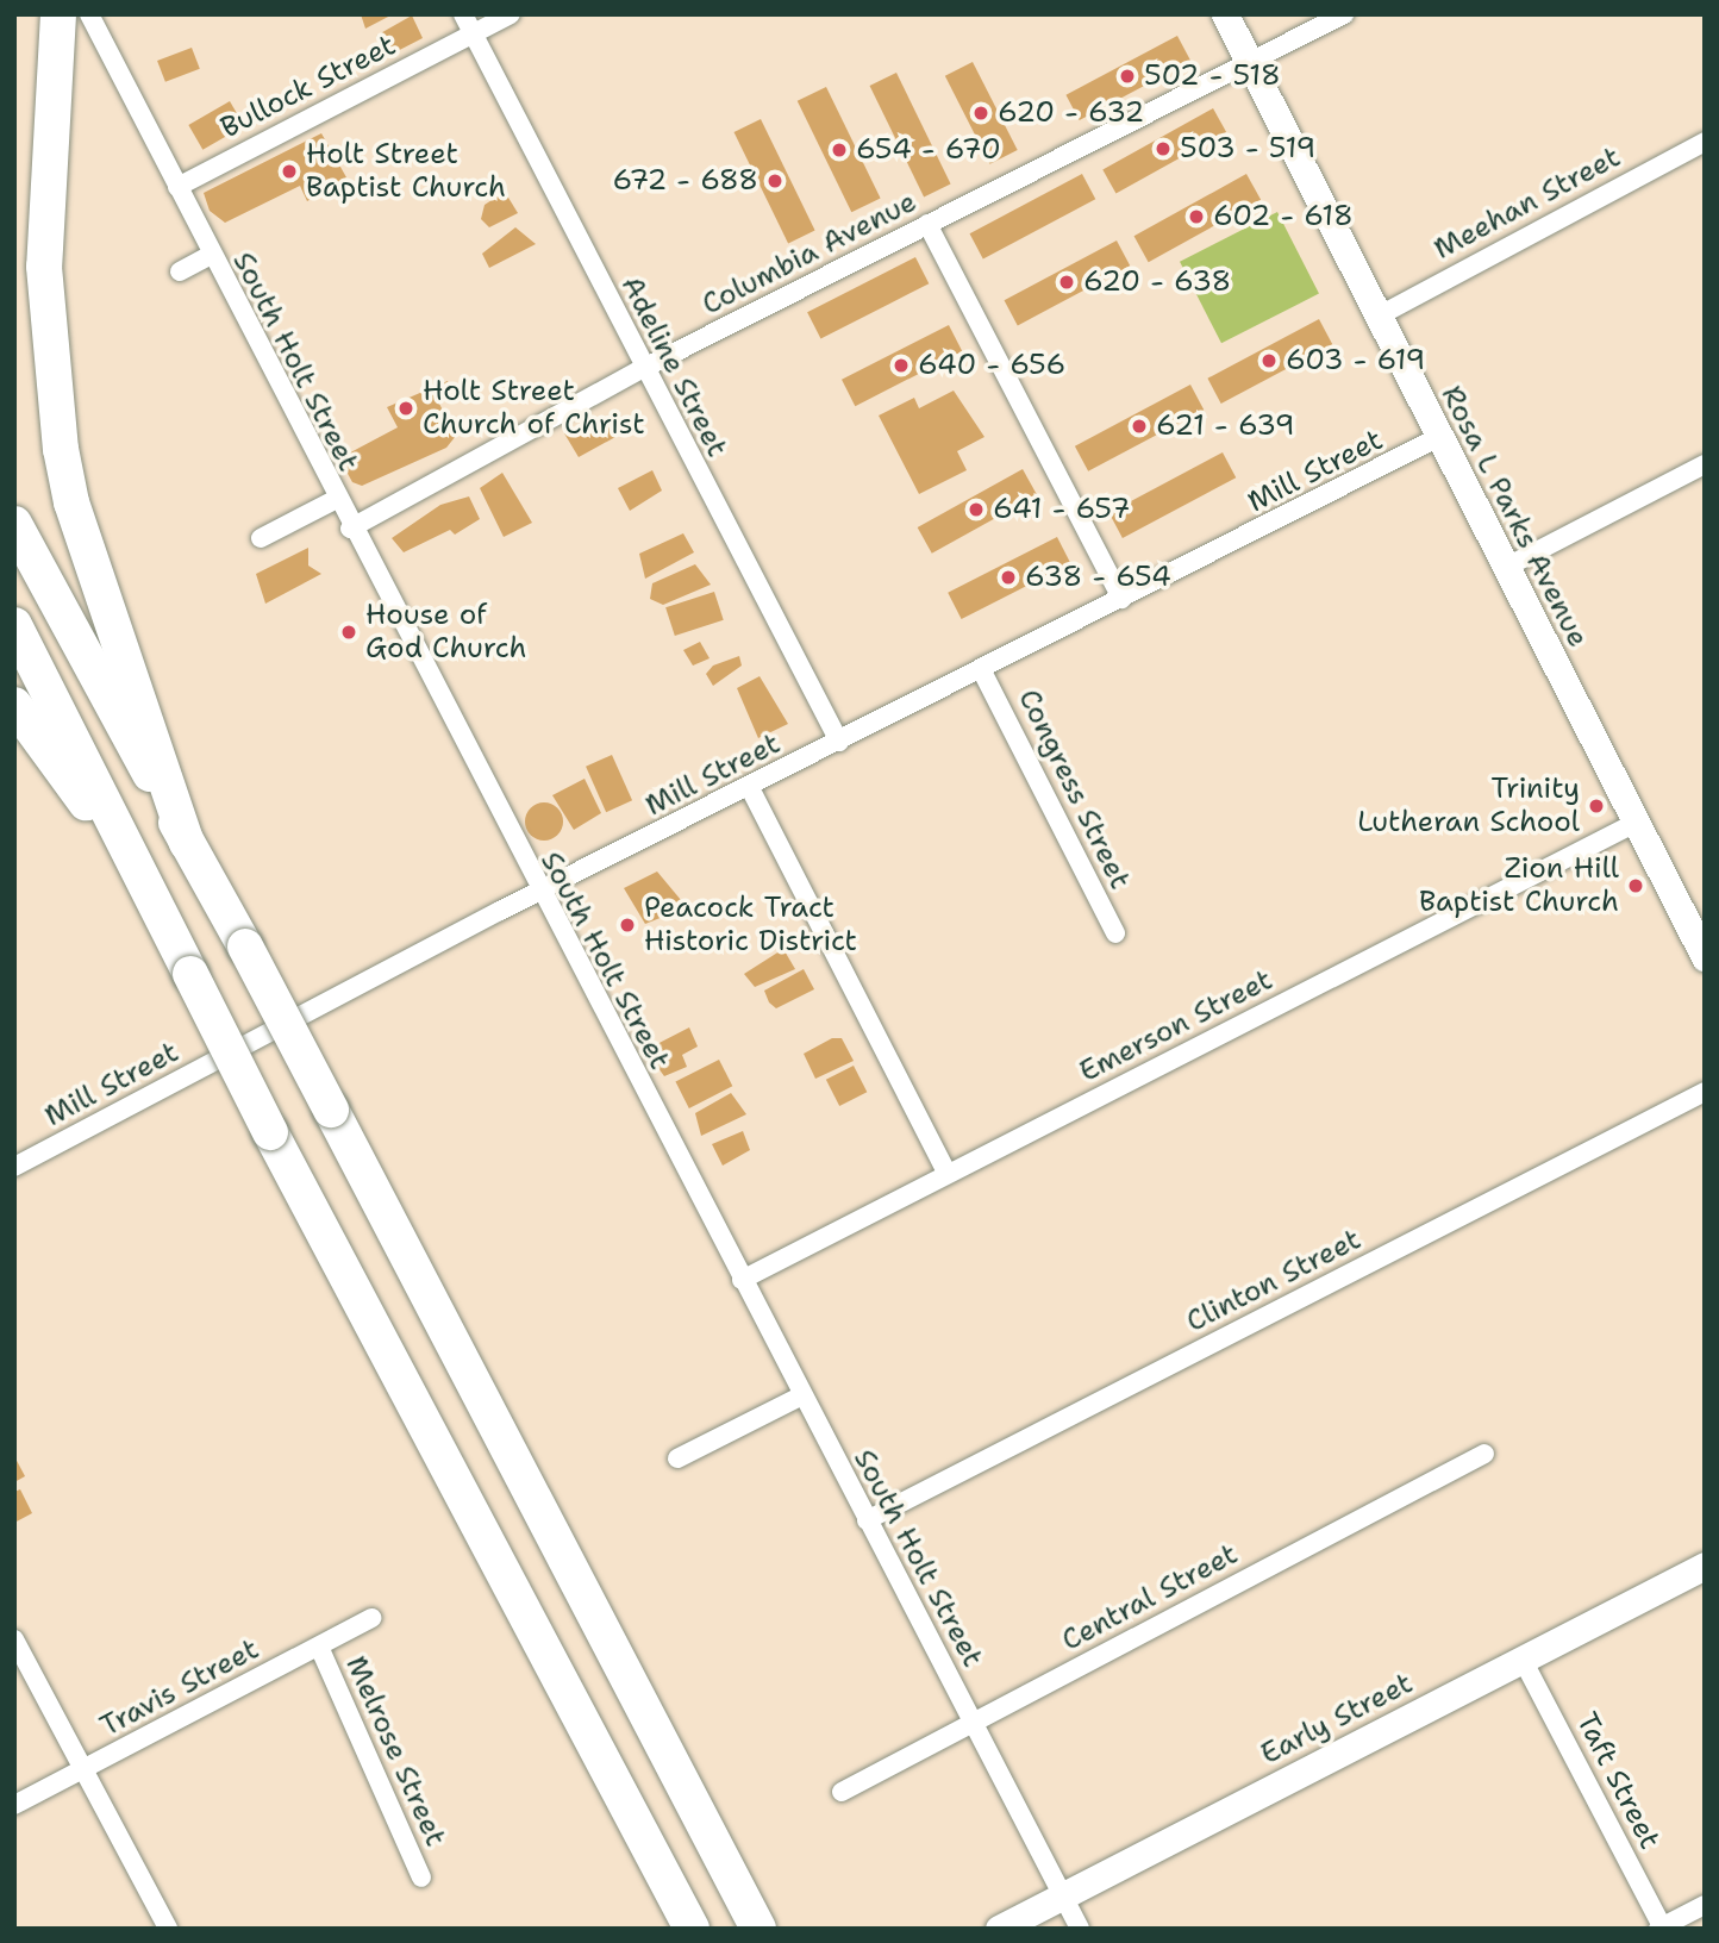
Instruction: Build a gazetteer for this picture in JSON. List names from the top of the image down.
{
  "streets": {
    "street": [
      "Bullock Street",
      "Meehan Street",
      "Columbia Avenue",
      "South Holt Street",
      "Adeline Street",
      "Mill Street",
      "Rosa L Parks Avenue",
      "Congress Street",
      "Emerson Street",
      "Clinton Street",
      "Central Street",
      "Travis Street",
      "Early Street",
      "Melrose Street",
      "Taft Street"
    ]
  },
  "crossings": [
    ["Bullock Street", "South Holt Street"],
    ["Bullock Street", "Adeline Street"],
    ["Meehan Street", "Rosa L Parks Avenue"],
    ["Columbia Avenue", "South Holt Street"],
    ["Columbia Avenue", "Adeline Street"],
    ["Columbia Avenue", "Rosa L Parks Avenue"],
    ["South Holt Street", "Mill Street"],
    ["South Holt Street", "Emerson Street"],
    ["South Holt Street", "Clinton Street"],
    ["South Holt Street", "Central Street"],
    ["South Holt Street", "Early Street"],
    ["Adeline Street", "Mill Street"],
    ["Mill Street", "Rosa L Parks Avenue"],
    ["Mill Street", "Congress Street"],
    ["Rosa L Parks Avenue", "Emerson Street"],
    ["Travis Street", "Melrose Street"],
    ["Early Street", "Taft Street"]
  ],
  "places": [
    "502 - 518",
    "620 - 632",
    "503 - 519",
    "654 - 670",
    "Holt Street Baptist Church",
    "672 - 688",
    "602 - 618",
    "620 - 638",
    "603 - 619",
    "640 - 656",
    "Holt Street Church of Christ",
    "621 - 639",
    "641 - 657",
    "638 - 654",
    "House of God Church",
    "Trinity Lutheran School",
    "Zion Hill Baptist Church",
    "Peacock Tract Historic District"
  ]
}
